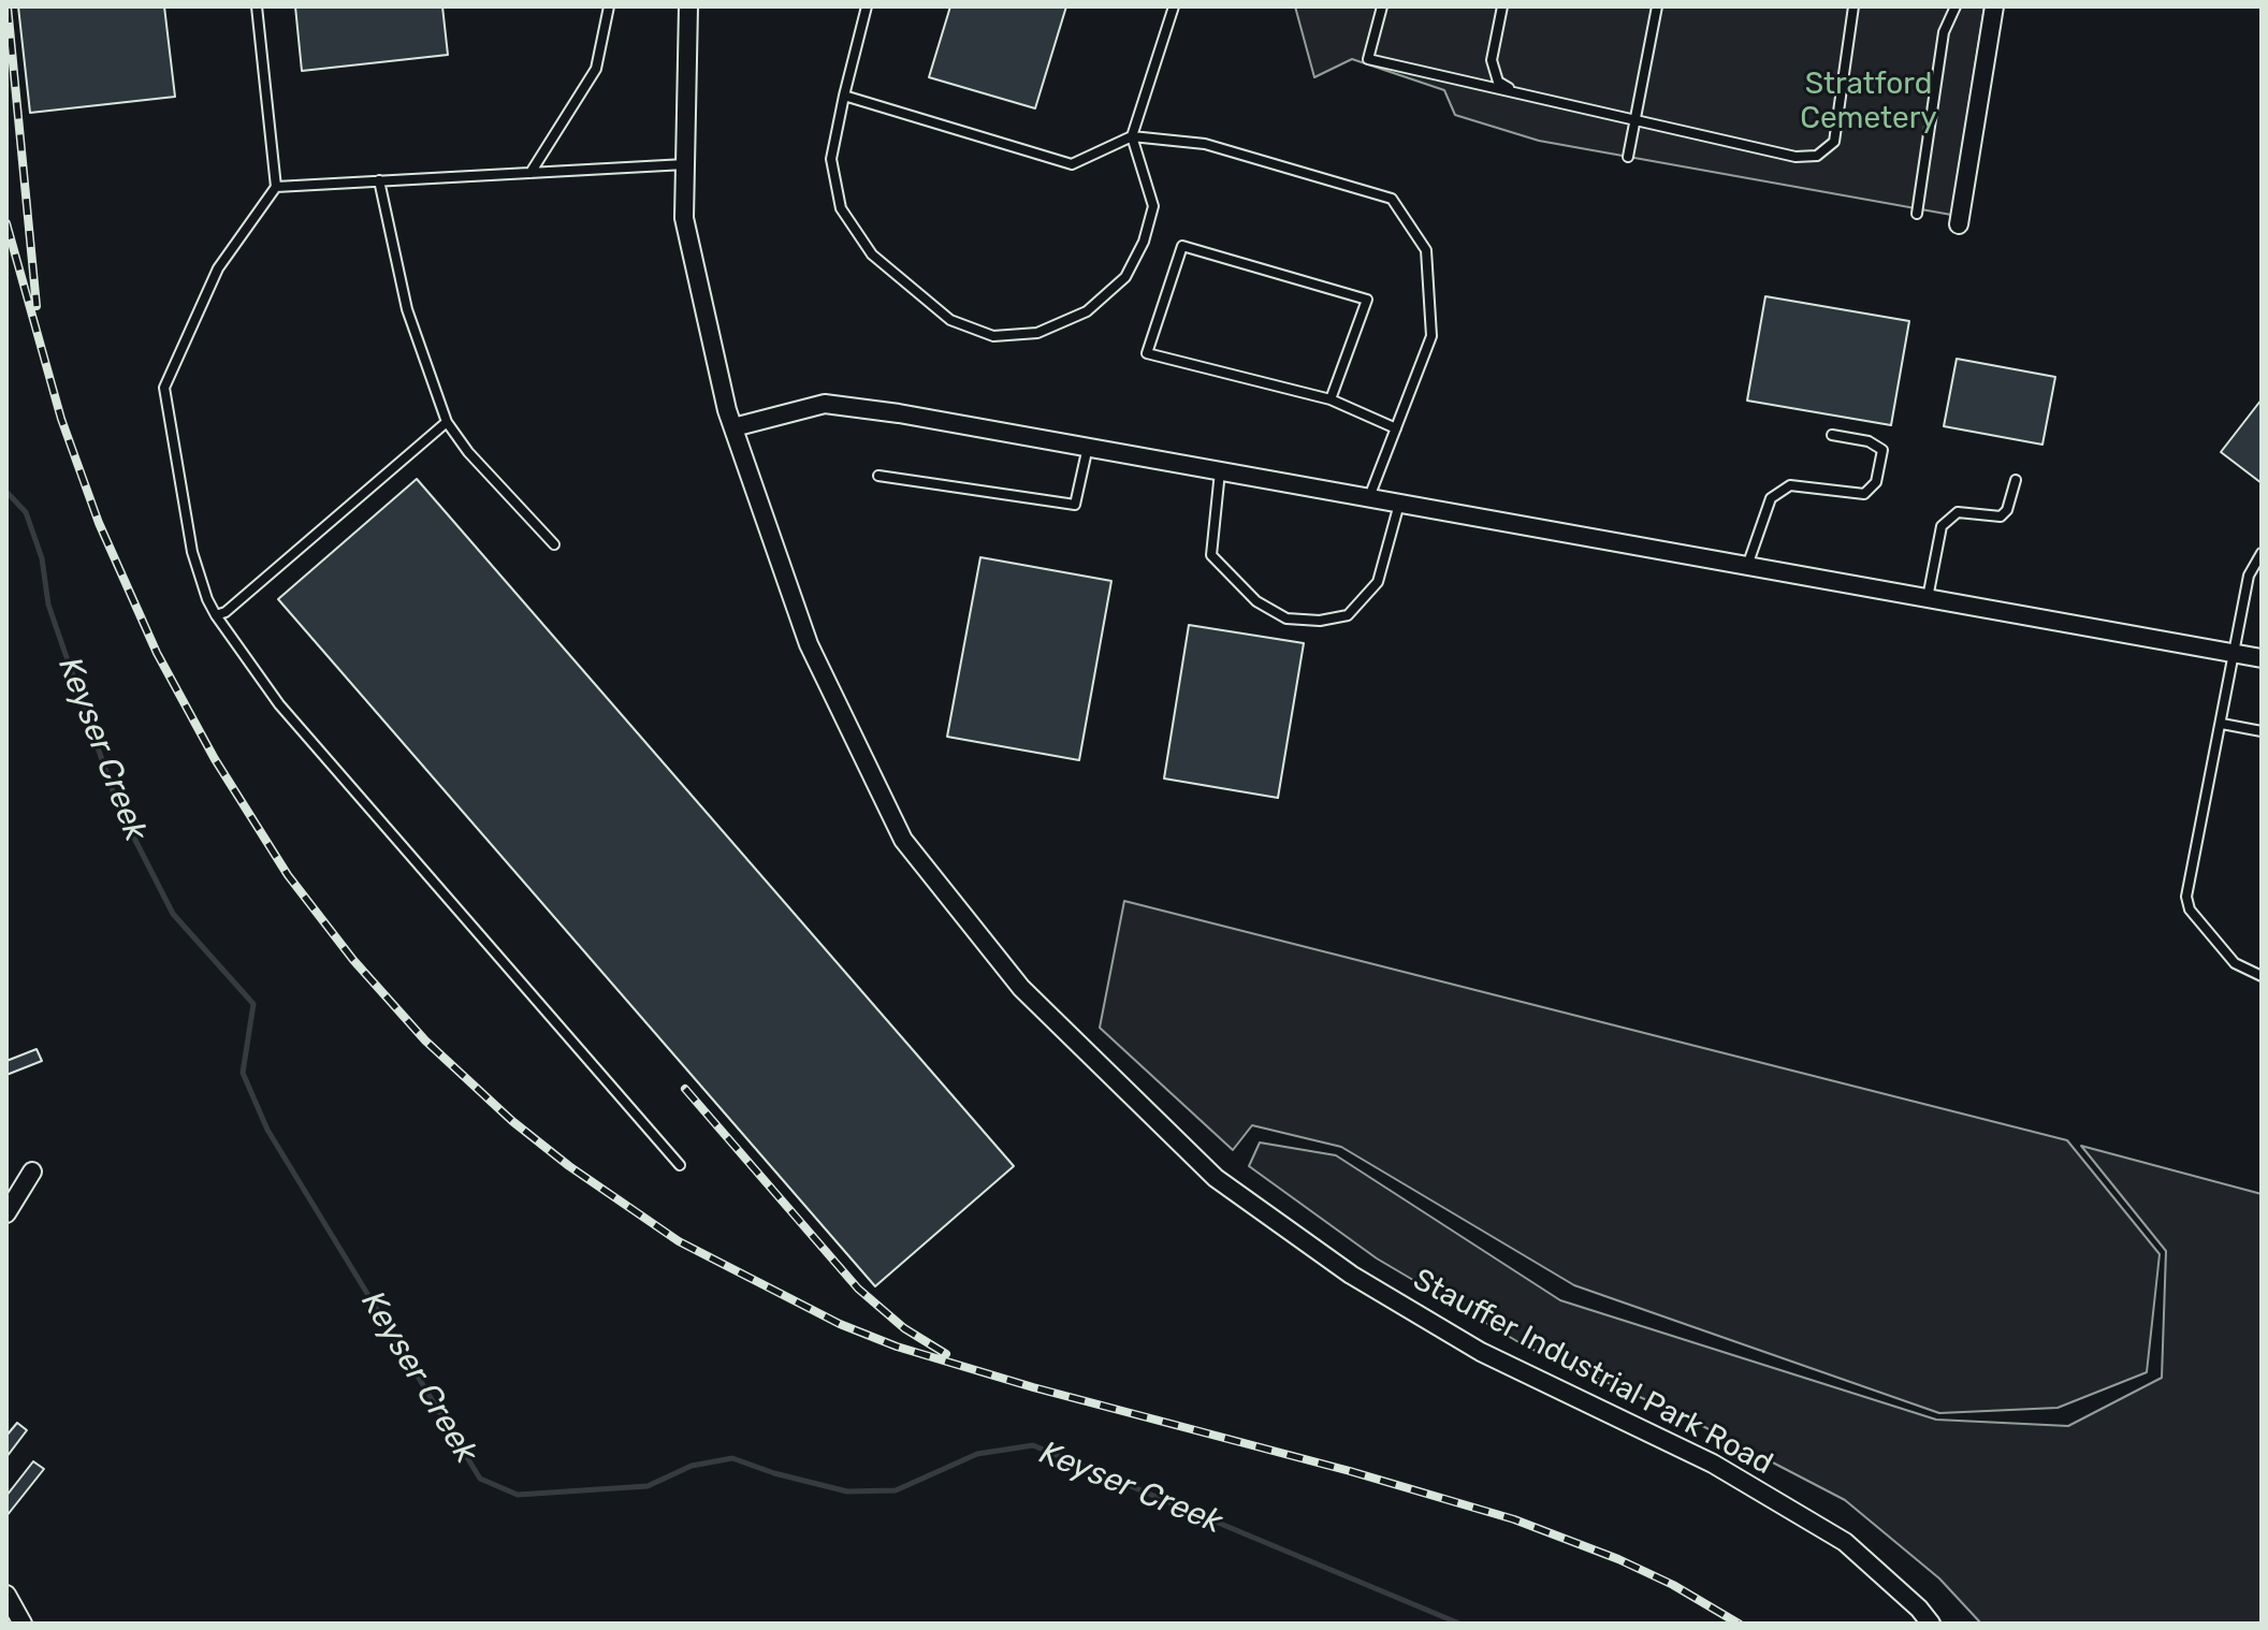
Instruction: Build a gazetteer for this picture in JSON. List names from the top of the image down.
{
  "streets": {
    "street": ["Stauffer Industrial Park Road"]
  },
  "water": ["Keyser Creek"],
  "parks": ["Stratford Cemetery"]
}
